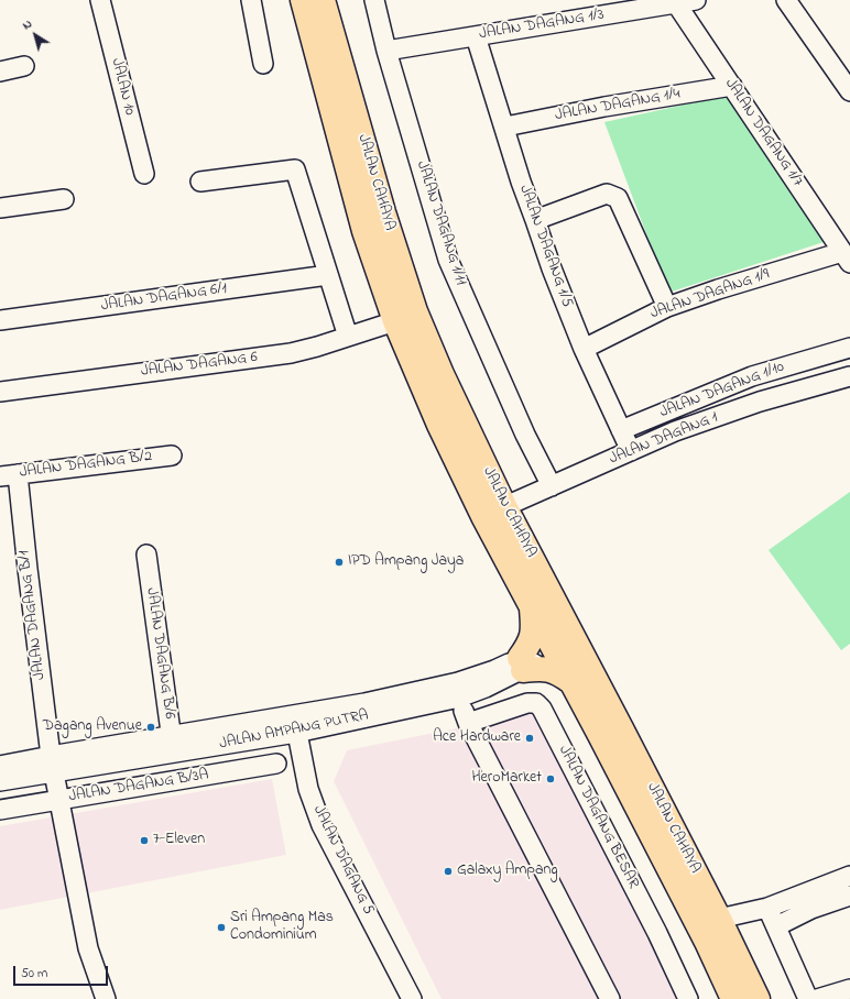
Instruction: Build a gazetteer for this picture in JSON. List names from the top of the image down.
{
  "streets": {
    "main road": ["JALAN CAHAYA"],
    "street": [
      "JALAN DAGANG 1/3",
      "JALAN 10",
      "JALAN DAGANG 1/4",
      "JALAN DAGANG 1/7",
      "JALAN DAGANG 1/11",
      "JALAN DAGANG 1/5",
      "JALAN DAGANG 1/9",
      "JALAN DAGANG 6/1",
      "JALAN DAGANG 6",
      "JALAN DAGANG 1/10",
      "JALAN DAGANG 1",
      "JALAN DAGANG B/2",
      "JALAN DAGANG B/1",
      "JALAN DAGANG B/6",
      "JALAN AMPANG PUTRA",
      "JALAN DAGANG B/3A",
      "JALAN DAGANG BESAR",
      "JALAN DAGANG 5"
    ]
  },
  "crossings": [
    ["JALAN DAGANG 1/3", "JALAN DAGANG 1/7"],
    ["JALAN DAGANG 1/3", "JALAN DAGANG 1/11"],
    ["JALAN DAGANG 1/3", "JALAN DAGANG 1/5"],
    ["JALAN DAGANG 1/4", "JALAN DAGANG 1/7"],
    ["JALAN DAGANG 1/4", "JALAN DAGANG 1/5"],
    ["JALAN DAGANG 1/7", "JALAN DAGANG 1/9"],
    ["JALAN CAHAYA", "JALAN DAGANG 6"],
    ["JALAN CAHAYA", "JALAN DAGANG 1"],
    ["JALAN CAHAYA", "JALAN AMPANG PUTRA"],
    ["JALAN DAGANG 1/11", "JALAN DAGANG 1"],
    ["JALAN DAGANG 1/5", "JALAN DAGANG 1/9"],
    ["JALAN DAGANG 1/5", "JALAN DAGANG 1/10"],
    ["JALAN DAGANG 1/5", "JALAN DAGANG 1"],
    ["JALAN DAGANG B/2", "JALAN DAGANG B/1"],
    ["JALAN DAGANG B/1", "JALAN AMPANG PUTRA"],
    ["JALAN DAGANG B/1", "JALAN DAGANG B/3A"],
    ["JALAN DAGANG B/6", "JALAN AMPANG PUTRA"],
    ["JALAN AMPANG PUTRA", "JALAN DAGANG 5"]
  ],
  "places": [
    "IPD Ampang Jaya",
    "Dagang Avenue",
    "Ace Hardware",
    "HeroMarket",
    "7-Eleven",
    "Galaxy Ampang",
    "Sri Ampang Mas Condominium"
  ],
  "scale_bar": "50 m",
  "north": "top left"
}
